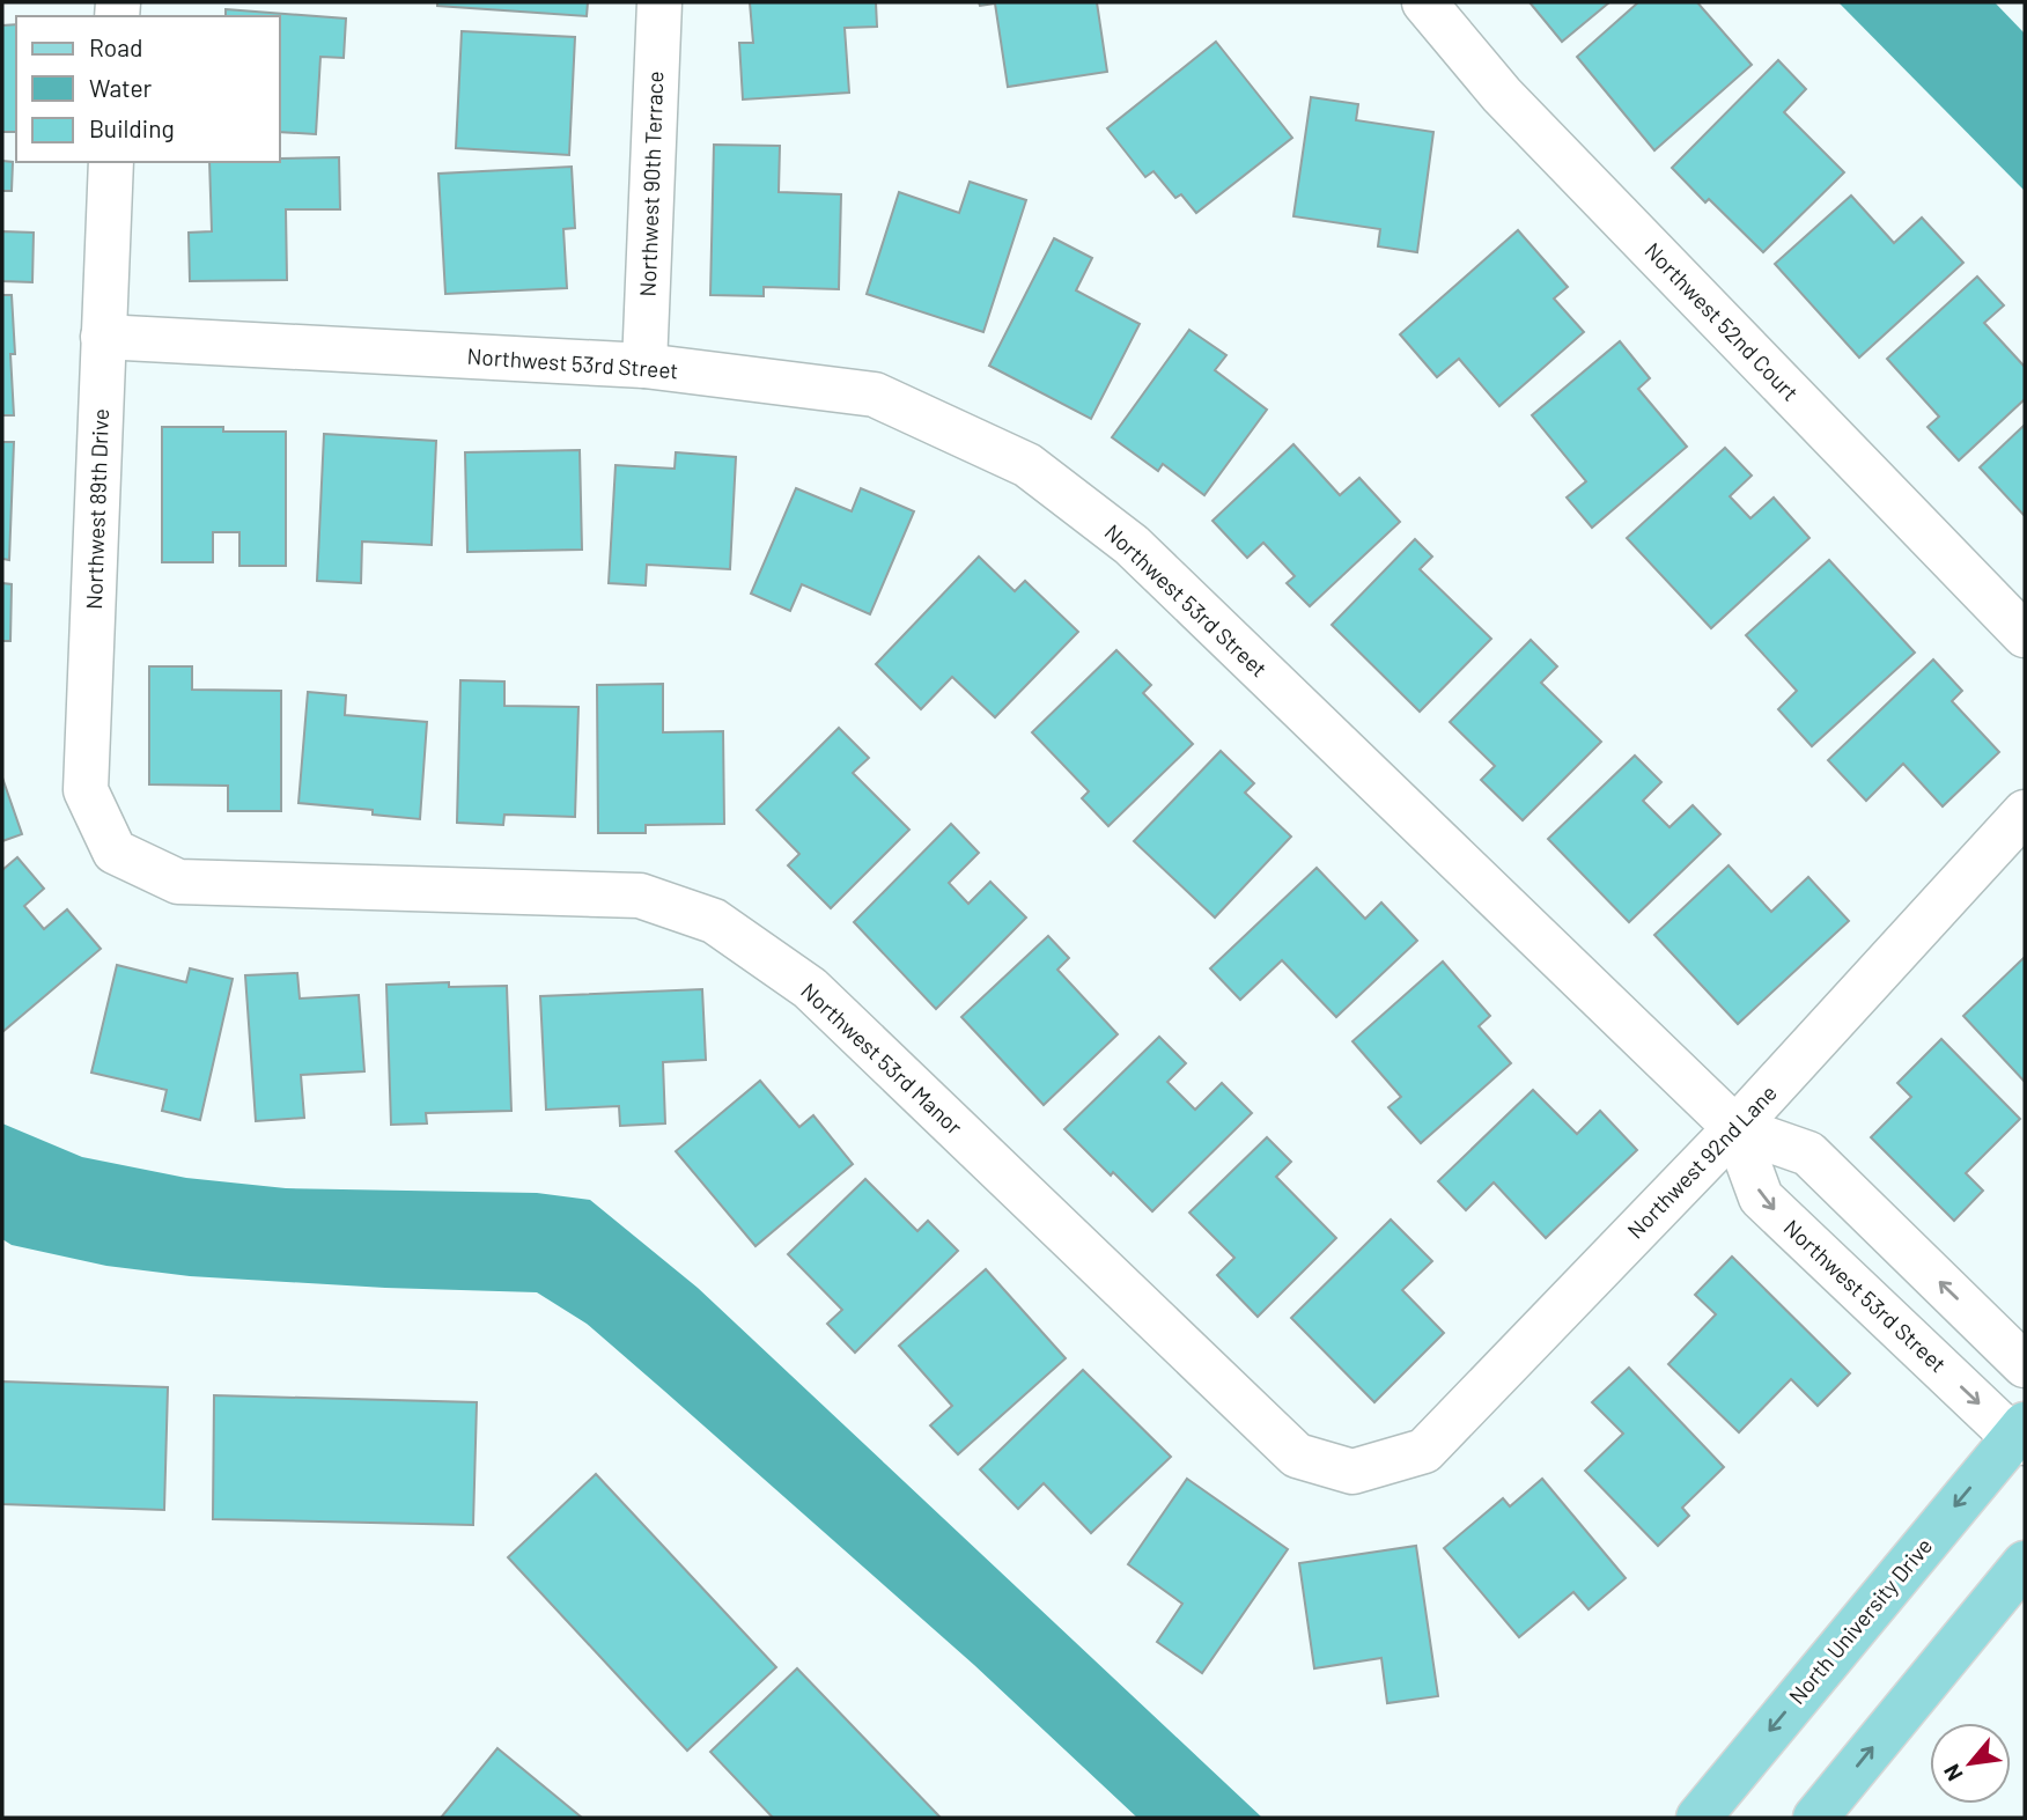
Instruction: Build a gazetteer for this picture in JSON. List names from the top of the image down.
{
  "streets": {
    "main road": ["North University Drive"],
    "street": [
      "Northwest 90th Terrace",
      "Northwest 52nd Court",
      "Northwest 53rd Street",
      "Northwest 89th Drive",
      "Northwest 53rd Manor",
      "Northwest 92nd Lane"
    ]
  },
  "crossings": [
    ["Northwest 90th Terrace", "Northwest 53rd Street"],
    ["Northwest 53rd Street", "Northwest 89th Drive"],
    ["Northwest 53rd Street", "Northwest 92nd Lane"],
    ["Northwest 53rd Street", "North University Drive"],
    ["Northwest 89th Drive", "Northwest 53rd Manor"],
    ["Northwest 53rd Manor", "Northwest 92nd Lane"]
  ],
  "legend": ["Road", "Water", "Building"],
  "north": "bottom left"
}
